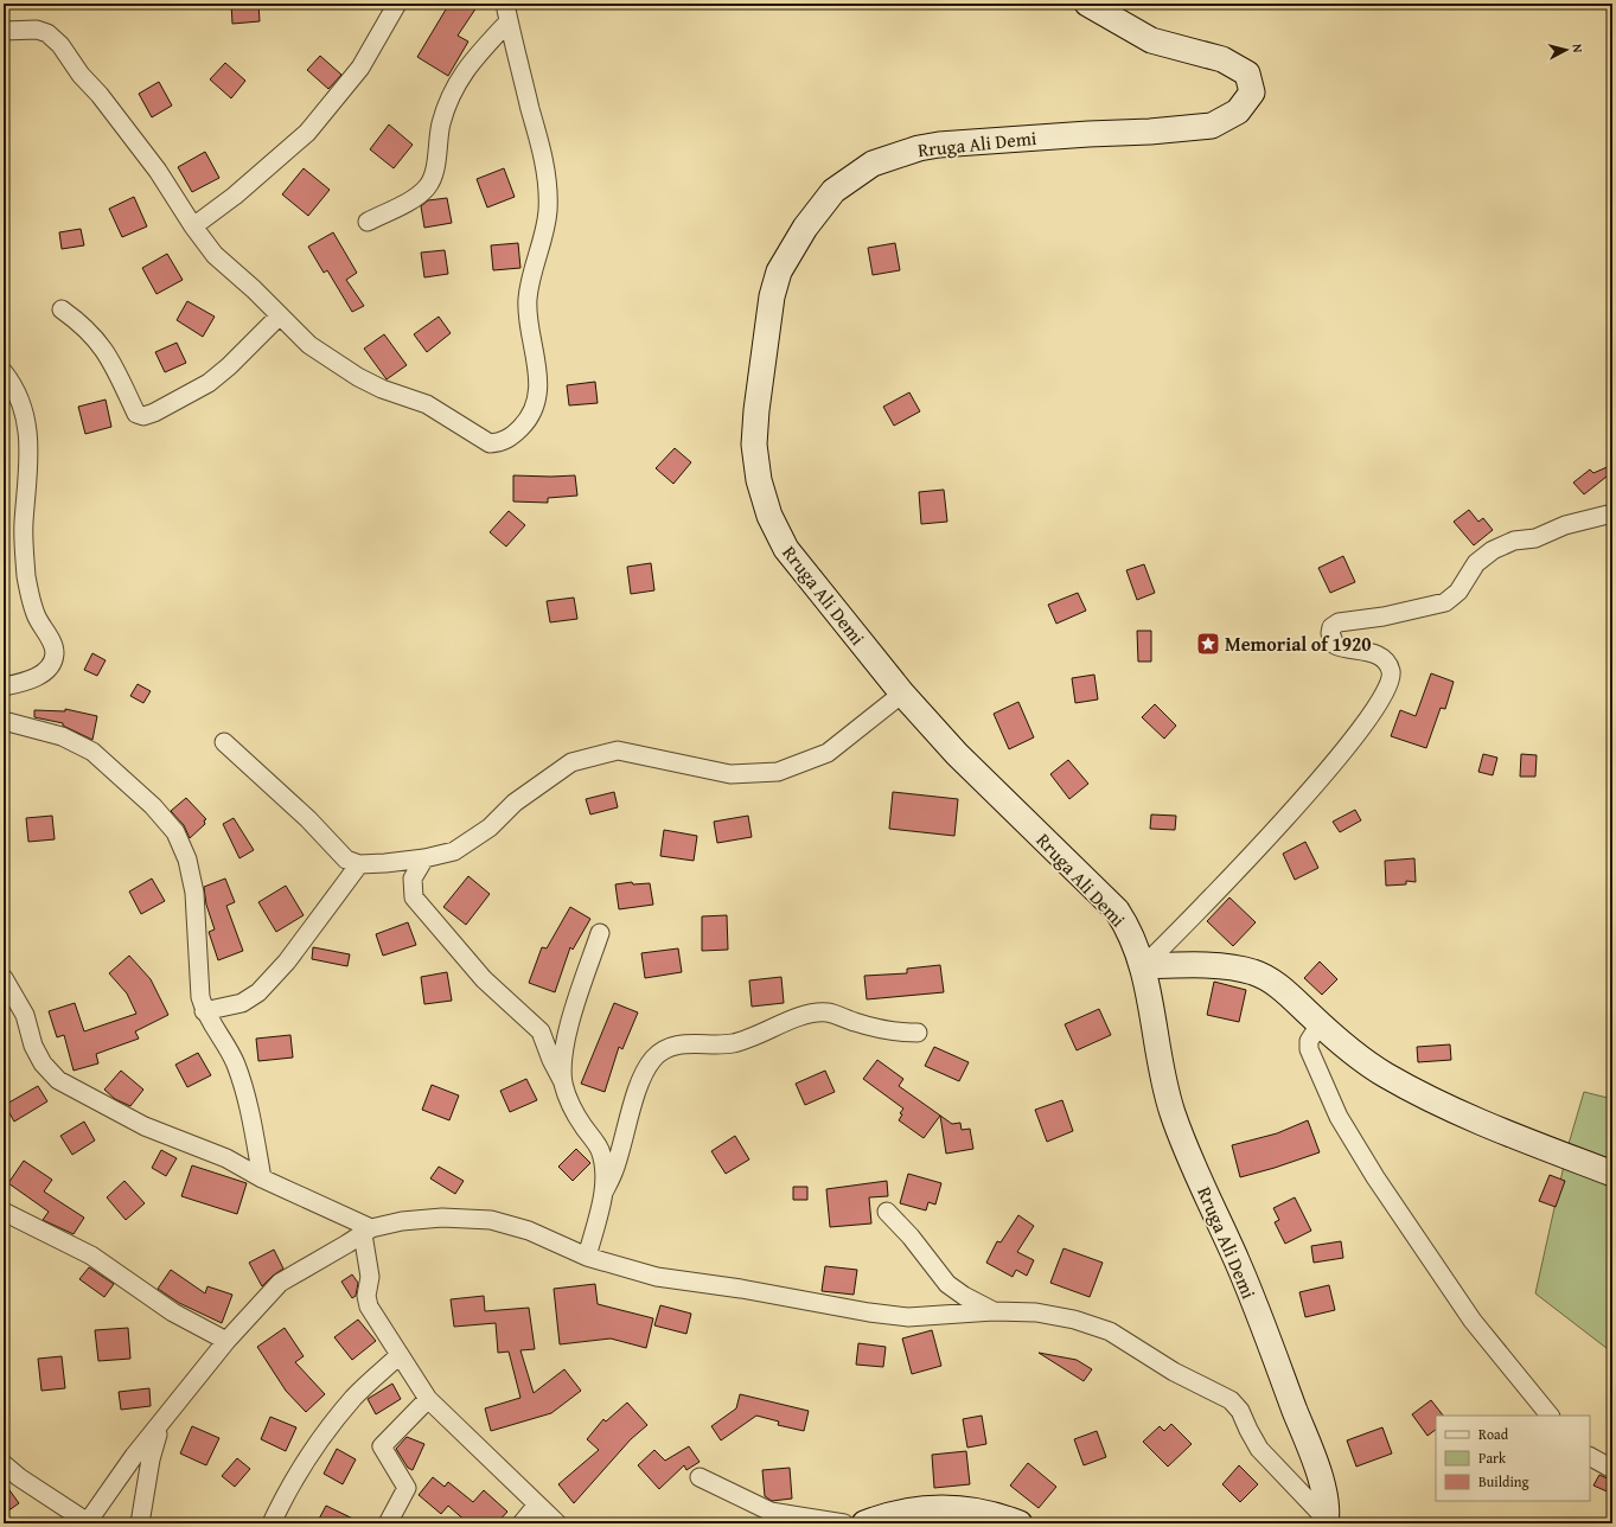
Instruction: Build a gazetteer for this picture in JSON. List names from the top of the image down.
{
  "streets": {
    "main road": ["Rruga Ali Demi"]
  },
  "places": {
    "place": ["Memorial of 1920"]
  },
  "legend": ["Road", "Park", "Building"],
  "north": "right"
}
